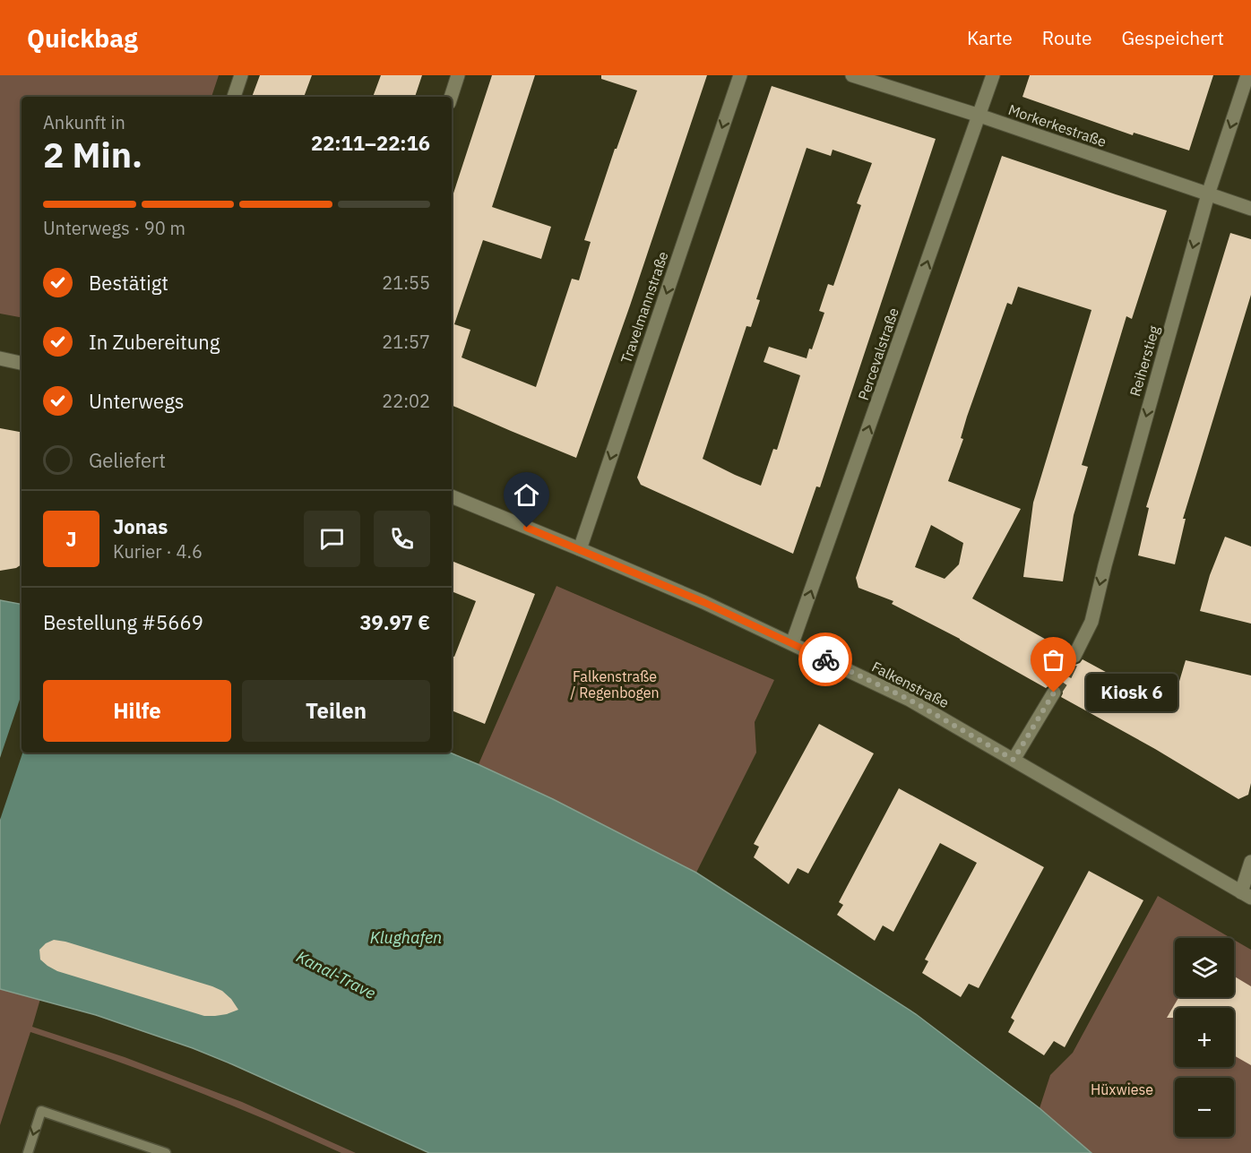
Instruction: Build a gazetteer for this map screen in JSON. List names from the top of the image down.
{
  "streets": {
    "street": [
      "Morkerkestraße",
      "Travelmannstraße",
      "Percevalstraße",
      "Reiherstieg",
      "Falkenstraße"
    ]
  },
  "crossings": [
    ["Morkerkestraße", "Percevalstraße"],
    ["Morkerkestraße", "Reiherstieg"],
    ["Travelmannstraße", "Falkenstraße"],
    ["Percevalstraße", "Falkenstraße"]
  ],
  "one_way": ["Travelmannstraße", "Percevalstraße", "Reiherstieg"],
  "water": ["Klughafen", "Kanal-Trave"],
  "parks": ["Falkenstraße / Regenbogen", "Hüxwiese"],
  "places": ["Kiosk 6"],
  "page": {
    "header": "Quickbag",
    "nav": ["Karte", "Route", "Gespeichert"],
    "heading": ["2 Min.", "Ankunft in", "22:11–22:16"],
    "panel": [
      "Jonas",
      "Kurier · 4.6",
      "Bestellung #5669",
      "39.97 €"
    ],
    "bar": "Unterwegs · 90 m",
    "list": [
      ["Bestätigt", "21:55"],
      ["In Zubereitung", "21:57"],
      ["Unterwegs", "22:02"],
      "Geliefert"
    ],
    "round": "J",
    "buttons": ["Hilfe", "Teilen"],
    "bubble": "Kiosk 6",
    "map_buttons": ["+", "−"]
  }
}
